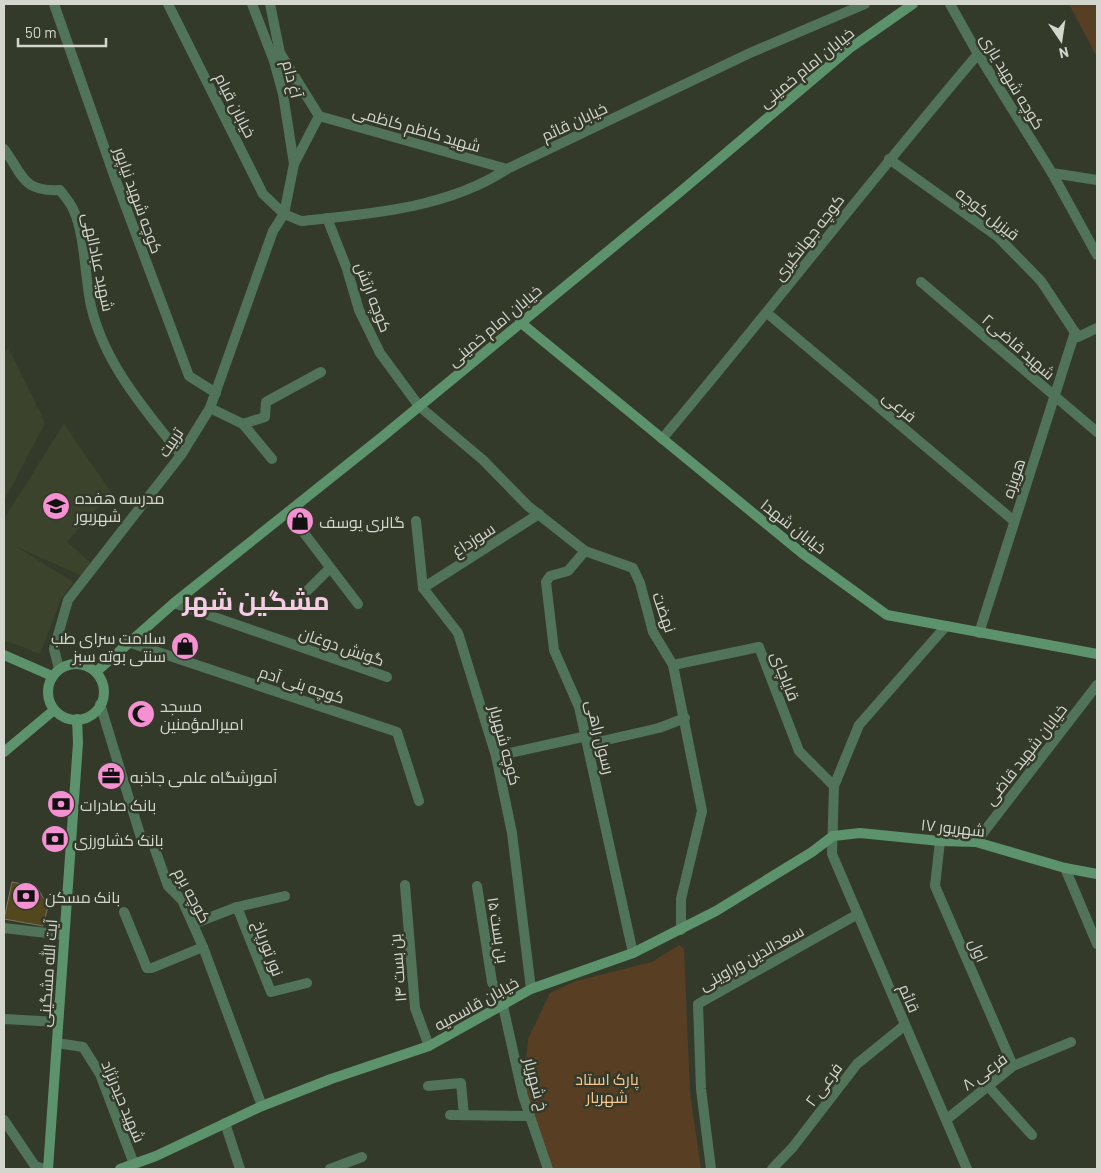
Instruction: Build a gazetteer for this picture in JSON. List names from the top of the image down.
{
  "streets": {
    "street": [
      "خیابان امام خمینی",
      "آغ دام",
      "کوچه شهید یاری",
      "خیابان قیام",
      "خیابان قائم",
      "شهید کاظم کاظمی",
      "کوچه شهید نیاپور",
      "قیزیل کوچه",
      "کوچه جهانگیری",
      "شهید عبادالهی",
      "کوچه ارتش",
      "شهید قاضی۲",
      "فرعی",
      "تربیت",
      "هویزه",
      "خیابان شهدا",
      "سوزداغ",
      "نهضت",
      "گونش دوغان",
      "قایاچای",
      "کوچه بنی آدم",
      "رسول راهی",
      "کوچه شهریار",
      "خیابان شهید قاضی",
      "۱۷ شهریور",
      "کوچه برم",
      "بن بست ۱۵",
      "نور تورپاخ",
      "اول",
      "سعدالدین وراوینی",
      "بن بست ۱۴",
      "آیت الله مشگینی",
      "قائم",
      "خیابان قاسمیه",
      "فرعی ۸",
      "خ شهریار",
      "فرعی ۲",
      "شهید حیدرنژاد"
    ]
  },
  "crossings": [
    ["خیابان امام خمینی", "کوچه ارتش"],
    ["خیابان امام خمینی", "تربیت"],
    ["خیابان امام خمینی", "خیابان شهدا"],
    ["خیابان امام خمینی", "نهضت"],
    ["خیابان امام خمینی", "گونش دوغان"],
    ["خیابان امام خمینی", "کوچه بنی آدم"],
    ["خیابان امام خمینی", "کوچه برم"],
    ["خیابان امام خمینی", "آیت الله مشگینی"],
    ["آغ دام", "تربیت"],
    ["کوچه شهید یاری", "کوچه جهانگیری"],
    ["خیابان قیام", "خیابان قائم"],
    ["خیابان قیام", "تربیت"],
    ["خیابان قائم", "شهید کاظم کاظمی"],
    ["خیابان قائم", "کوچه ارتش"],
    ["خیابان قائم", "تربیت"],
    ["کوچه شهید نیاپور", "تربیت"],
    ["قیزیل کوچه", "کوچه جهانگیری"],
    ["قیزیل کوچه", "هویزه"],
    ["کوچه جهانگیری", "فرعی"],
    ["کوچه جهانگیری", "خیابان شهدا"],
    ["شهید عبادالهی", "تربیت"],
    ["کوچه ارتش", "نهضت"],
    ["شهید قاضی۲", "هویزه"],
    ["فرعی", "هویزه"],
    ["تربیت", "کوچه برم"],
    ["تربیت", "آیت الله مشگینی"],
    ["هویزه", "خیابان شهدا"],
    ["سوزداغ", "نهضت"],
    ["سوزداغ", "کوچه شهریار"],
    ["نهضت", "قایاچای"],
    ["نهضت", "رسول راهی"],
    ["نهضت", "خیابان قاسمیه"],
    ["قایاچای", "قائم"],
    ["رسول راهی", "خیابان قاسمیه"],
    ["کوچه شهریار", "خیابان قاسمیه"],
    ["خیابان شهید قاضی", "۱۷ شهریور"],
    ["۱۷ شهریور", "اول"],
    ["۱۷ شهریور", "قائم"],
    ["۱۷ شهریور", "خیابان قاسمیه"],
    ["کوچه برم", "آیت الله مشگینی"],
    ["کوچه برم", "خیابان قاسمیه"],
    ["بن بست ۱۵", "خیابان قاسمیه"],
    ["بن بست ۱۵", "خ شهریار"],
    ["اول", "فرعی ۸"],
    ["سعدالدین وراوینی", "قائم"],
    ["بن بست ۱۴", "خیابان قاسمیه"],
    ["آیت الله مشگینی", "شهید حیدرنژاد"],
    ["قائم", "خیابان قاسمیه"],
    ["قائم", "فرعی ۸"],
    ["قائم", "فرعی ۲"],
    ["خیابان قاسمیه", "خ شهریار"],
    ["خیابان قاسمیه", "شهید حیدرنژاد"]
  ],
  "districts": ["مشگین شهر"],
  "parks": ["پارک استاد شهریار"],
  "places": {
    "school or university": ["مدرسه هفده شهریور"],
    "shop": ["گالری یوسف", "سلامت سرای طب سنتی بوته سبز"],
    "mosque": ["مسجد امیرالمؤمنین"],
    "office": ["آمورشگاه علمی جاذبه"],
    "bank": ["بانک صادرات", "بانک کشاورزی", "بانک مسکن"]
  },
  "scale_bar": "50 m",
  "north": "bottom"
}
